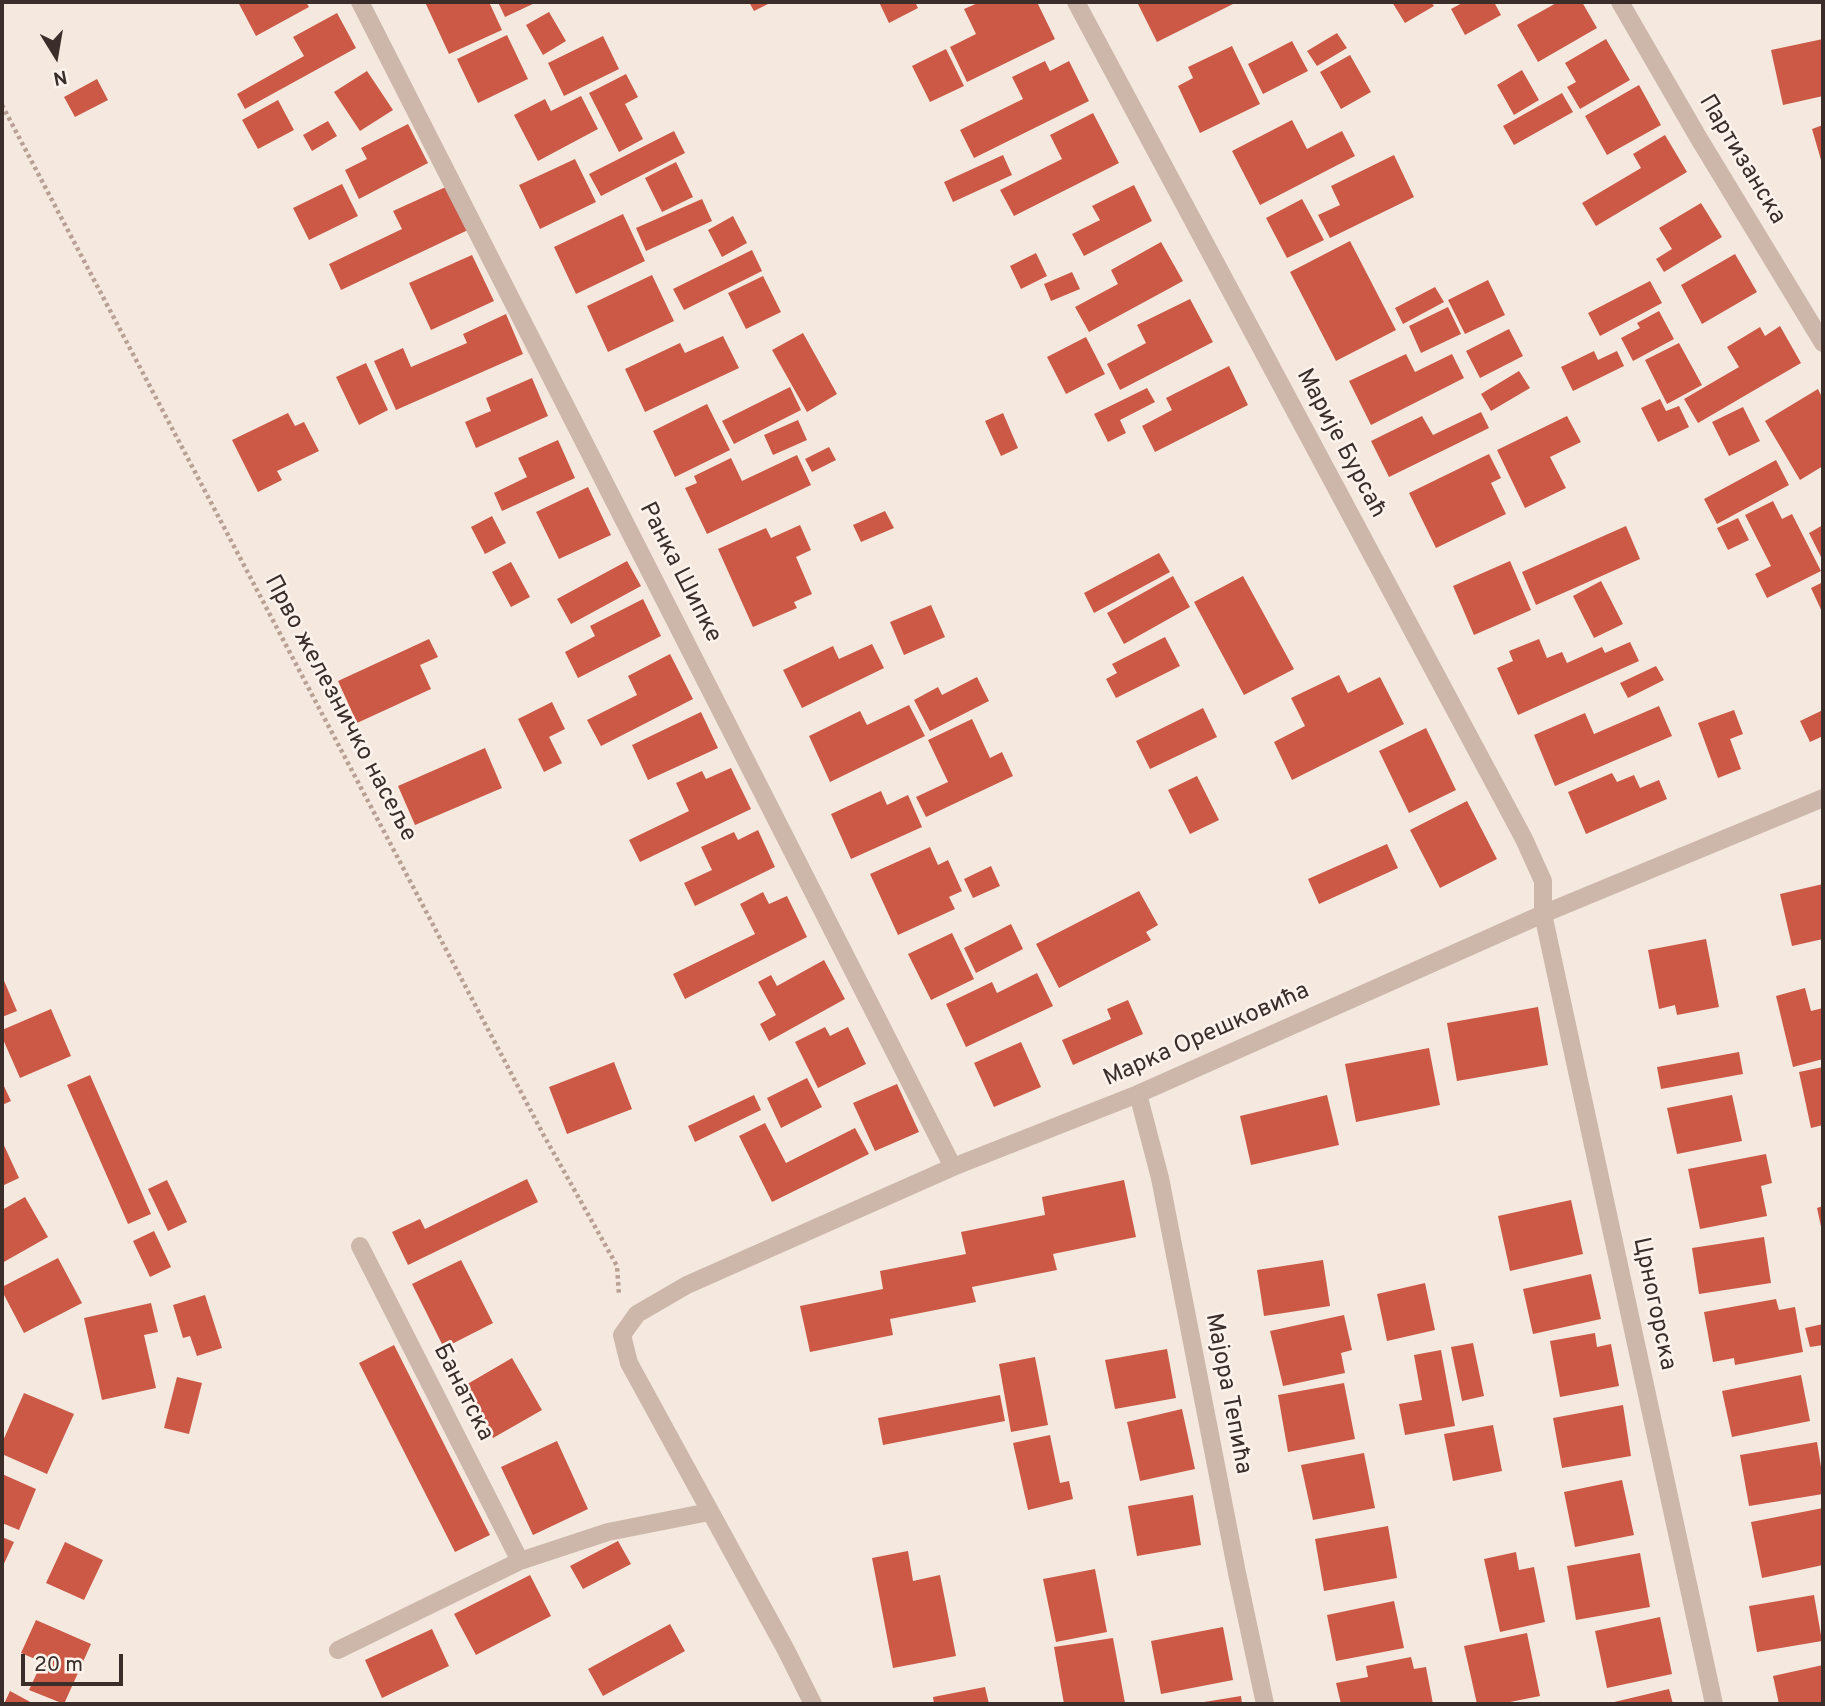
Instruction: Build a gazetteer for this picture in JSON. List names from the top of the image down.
{
  "streets": {
    "street": [
      "Партизанска",
      "Марије Бурсаћ",
      "Ранка Шипке",
      "Марка Орешковића",
      "Црногорска",
      "Банатска",
      "Мајора Тепића"
    ],
    "path": ["Прво железничко насеље"]
  },
  "crossings": [
    ["Марије Бурсаћ", "Марка Орешковића"],
    ["Марије Бурсаћ", "Црногорска"],
    ["Ранка Шипке", "Марка Орешковића"],
    ["Прво железничко насеље", "Марка Орешковића"],
    ["Марка Орешковића", "Црногорска"],
    ["Марка Орешковића", "Мајора Тепића"]
  ],
  "scale_bar": "20 m",
  "north": "bottom"
}
